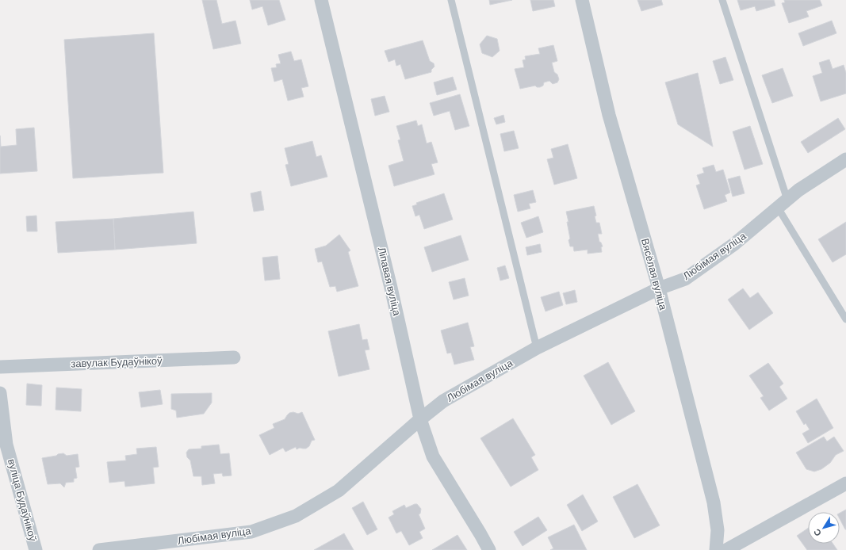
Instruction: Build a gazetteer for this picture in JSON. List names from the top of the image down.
{
  "streets": {
    "street": [
      "Любімая вуліца",
      "Вясёлая вуліца",
      "Ліпавая вуліца",
      "завулак Будаўнікоў",
      "вуліца Будаўнікоў"
    ]
  },
  "crossings": [
    ["Любімая вуліца", "Вясёлая вуліца"],
    ["Любімая вуліца", "Ліпавая вуліца"]
  ],
  "north": "bottom left"
}
